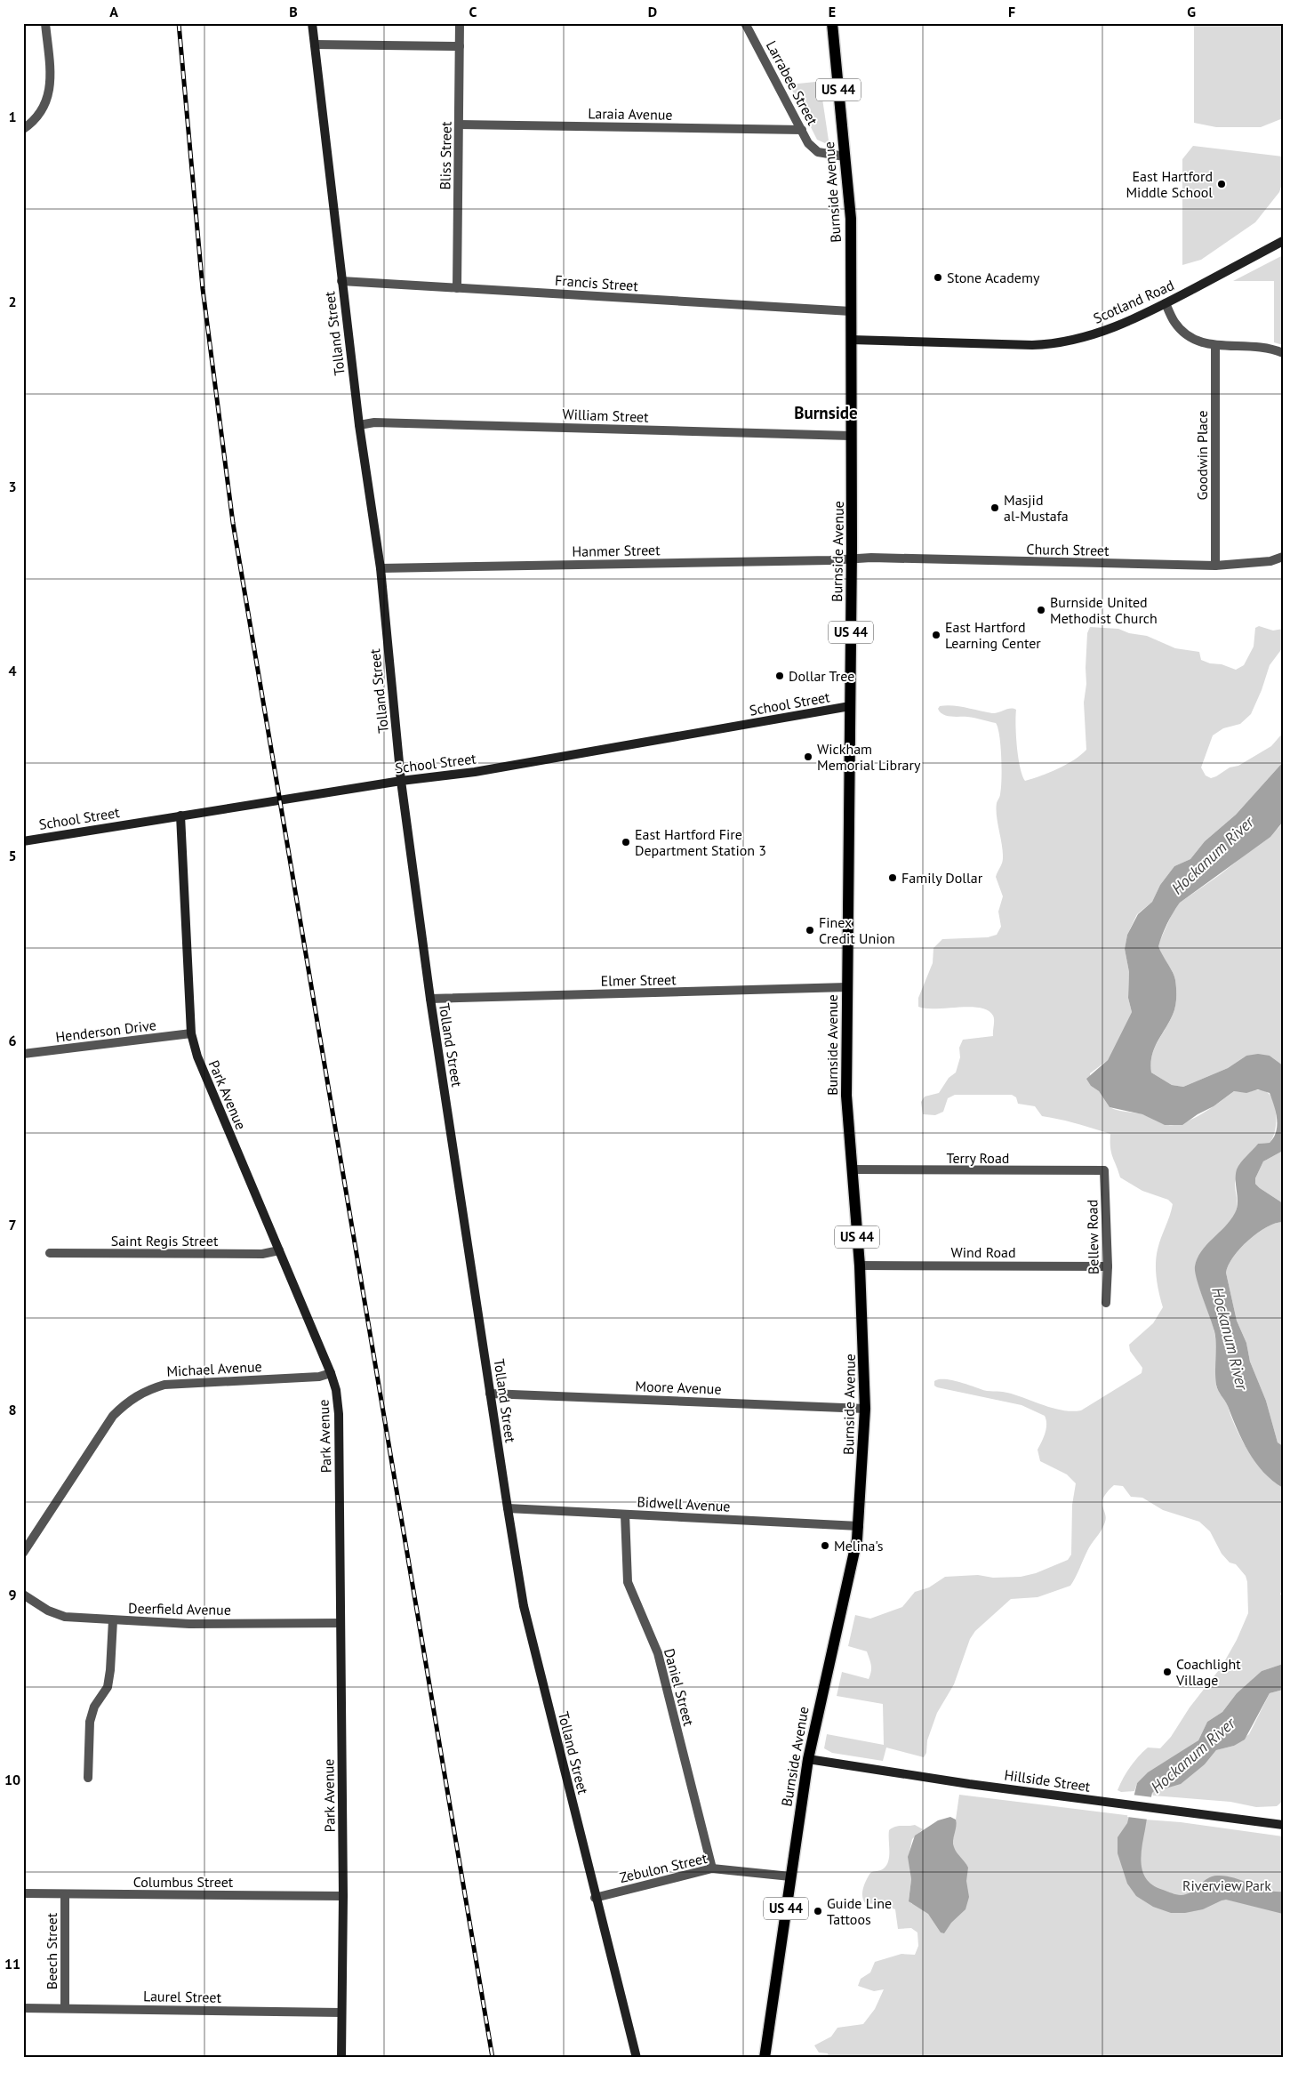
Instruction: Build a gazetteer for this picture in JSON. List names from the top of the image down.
{
  "streets": {
    "main road": [
      "US 44",
      "Burnside Avenue",
      "Scotland Road",
      "Tolland Street",
      "School Street",
      "Park Avenue",
      "Hillside Street"
    ],
    "street": [
      "Larrabee Street",
      "Laraia Avenue",
      "Bliss Street",
      "Francis Street",
      "William Street",
      "Goodwin Place",
      "Church Street",
      "Hanmer Street",
      "Elmer Street",
      "Henderson Drive",
      "Terry Road",
      "Bellew Road",
      "Saint Regis Street",
      "Wind Road",
      "Michael Avenue",
      "Moore Avenue",
      "Bidwell Avenue",
      "Deerfield Avenue",
      "Daniel Street",
      "Zebulon Street",
      "Columbus Street",
      "Beech Street",
      "Laurel Street"
    ]
  },
  "crossings": [
    ["Larrabee Street", "Laraia Avenue"],
    ["Larrabee Street", "Burnside Avenue"],
    ["Laraia Avenue", "Bliss Street"],
    ["Bliss Street", "Francis Street"],
    ["Burnside Avenue", "Francis Street"],
    ["Burnside Avenue", "Scotland Road"],
    ["Burnside Avenue", "William Street"],
    ["Burnside Avenue", "Church Street"],
    ["Burnside Avenue", "Hanmer Street"],
    ["Burnside Avenue", "School Street"],
    ["Burnside Avenue", "Elmer Street"],
    ["Burnside Avenue", "Terry Road"],
    ["Burnside Avenue", "Wind Road"],
    ["Burnside Avenue", "Moore Avenue"],
    ["Burnside Avenue", "Bidwell Avenue"],
    ["Burnside Avenue", "Hillside Street"],
    ["Burnside Avenue", "Zebulon Street"],
    ["Francis Street", "Tolland Street"],
    ["Tolland Street", "William Street"],
    ["Tolland Street", "Hanmer Street"],
    ["Tolland Street", "School Street"],
    ["Tolland Street", "Elmer Street"],
    ["Tolland Street", "Moore Avenue"],
    ["Tolland Street", "Bidwell Avenue"],
    ["Tolland Street", "Zebulon Street"],
    ["Goodwin Place", "Church Street"],
    ["Church Street", "Hanmer Street"],
    ["School Street", "Park Avenue"],
    ["Henderson Drive", "Park Avenue"],
    ["Park Avenue", "Saint Regis Street"],
    ["Park Avenue", "Michael Avenue"],
    ["Park Avenue", "Deerfield Avenue"],
    ["Park Avenue", "Columbus Street"],
    ["Park Avenue", "Laurel Street"],
    ["Terry Road", "Bellew Road"],
    ["Bellew Road", "Wind Road"],
    ["Bidwell Avenue", "Daniel Street"],
    ["Daniel Street", "Zebulon Street"],
    ["Columbus Street", "Beech Street"],
    ["Beech Street", "Laurel Street"]
  ],
  "districts": ["Burnside"],
  "water": ["Hockanum River"],
  "parks": ["Riverview Park"],
  "places": [
    "East Hartford Middle School",
    "Stone Academy",
    "Masjid al-Mustafa",
    "Burnside United Methodist Church",
    "East Hartford Learning Center",
    "Dollar Tree",
    "Wickham Memorial Library",
    "East Hartford Fire Department Station 3",
    "Family Dollar",
    "Finex Credit Union",
    "Melina's",
    "Coachlight Village",
    "Guide Line Tattoos"
  ],
  "grid": {
    "columns": [
      "A",
      "B",
      "C",
      "D",
      "E",
      "F",
      "G"
    ],
    "rows": [
      "1",
      "2",
      "3",
      "4",
      "5",
      "6",
      "7",
      "8",
      "9",
      "10",
      "11"
    ]
  }
}
